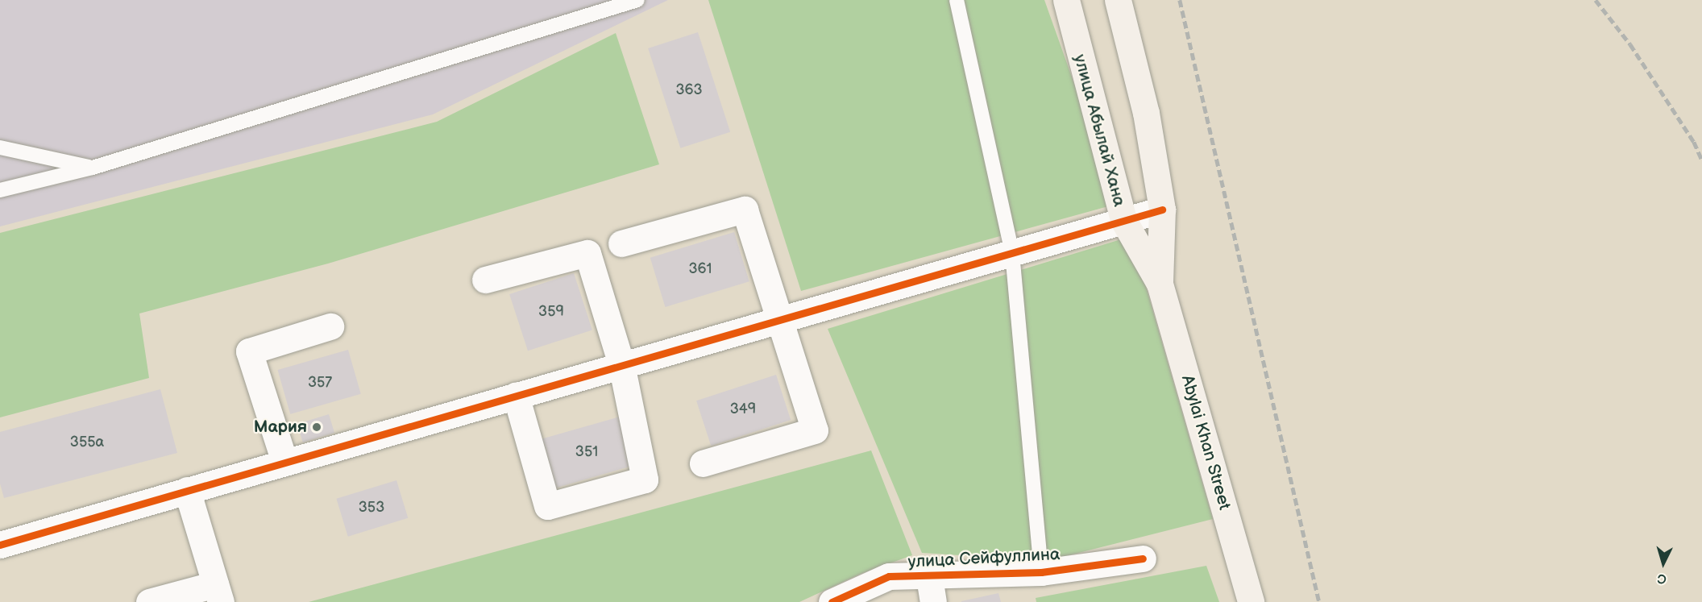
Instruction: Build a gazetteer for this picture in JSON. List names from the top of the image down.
{
  "streets": {
    "main road": ["улица Абылай Хана", "Abylai Khan Street"],
    "street": ["улица Сейфуллина"]
  },
  "crossings": [
    ["улица Абылай Хана", "Abylai Khan Street"]
  ],
  "places": ["Мария"],
  "house_numbers": [
    "363",
    "361",
    "359",
    "357",
    "349",
    "355а",
    "351",
    "353"
  ],
  "north": "bottom"
}
